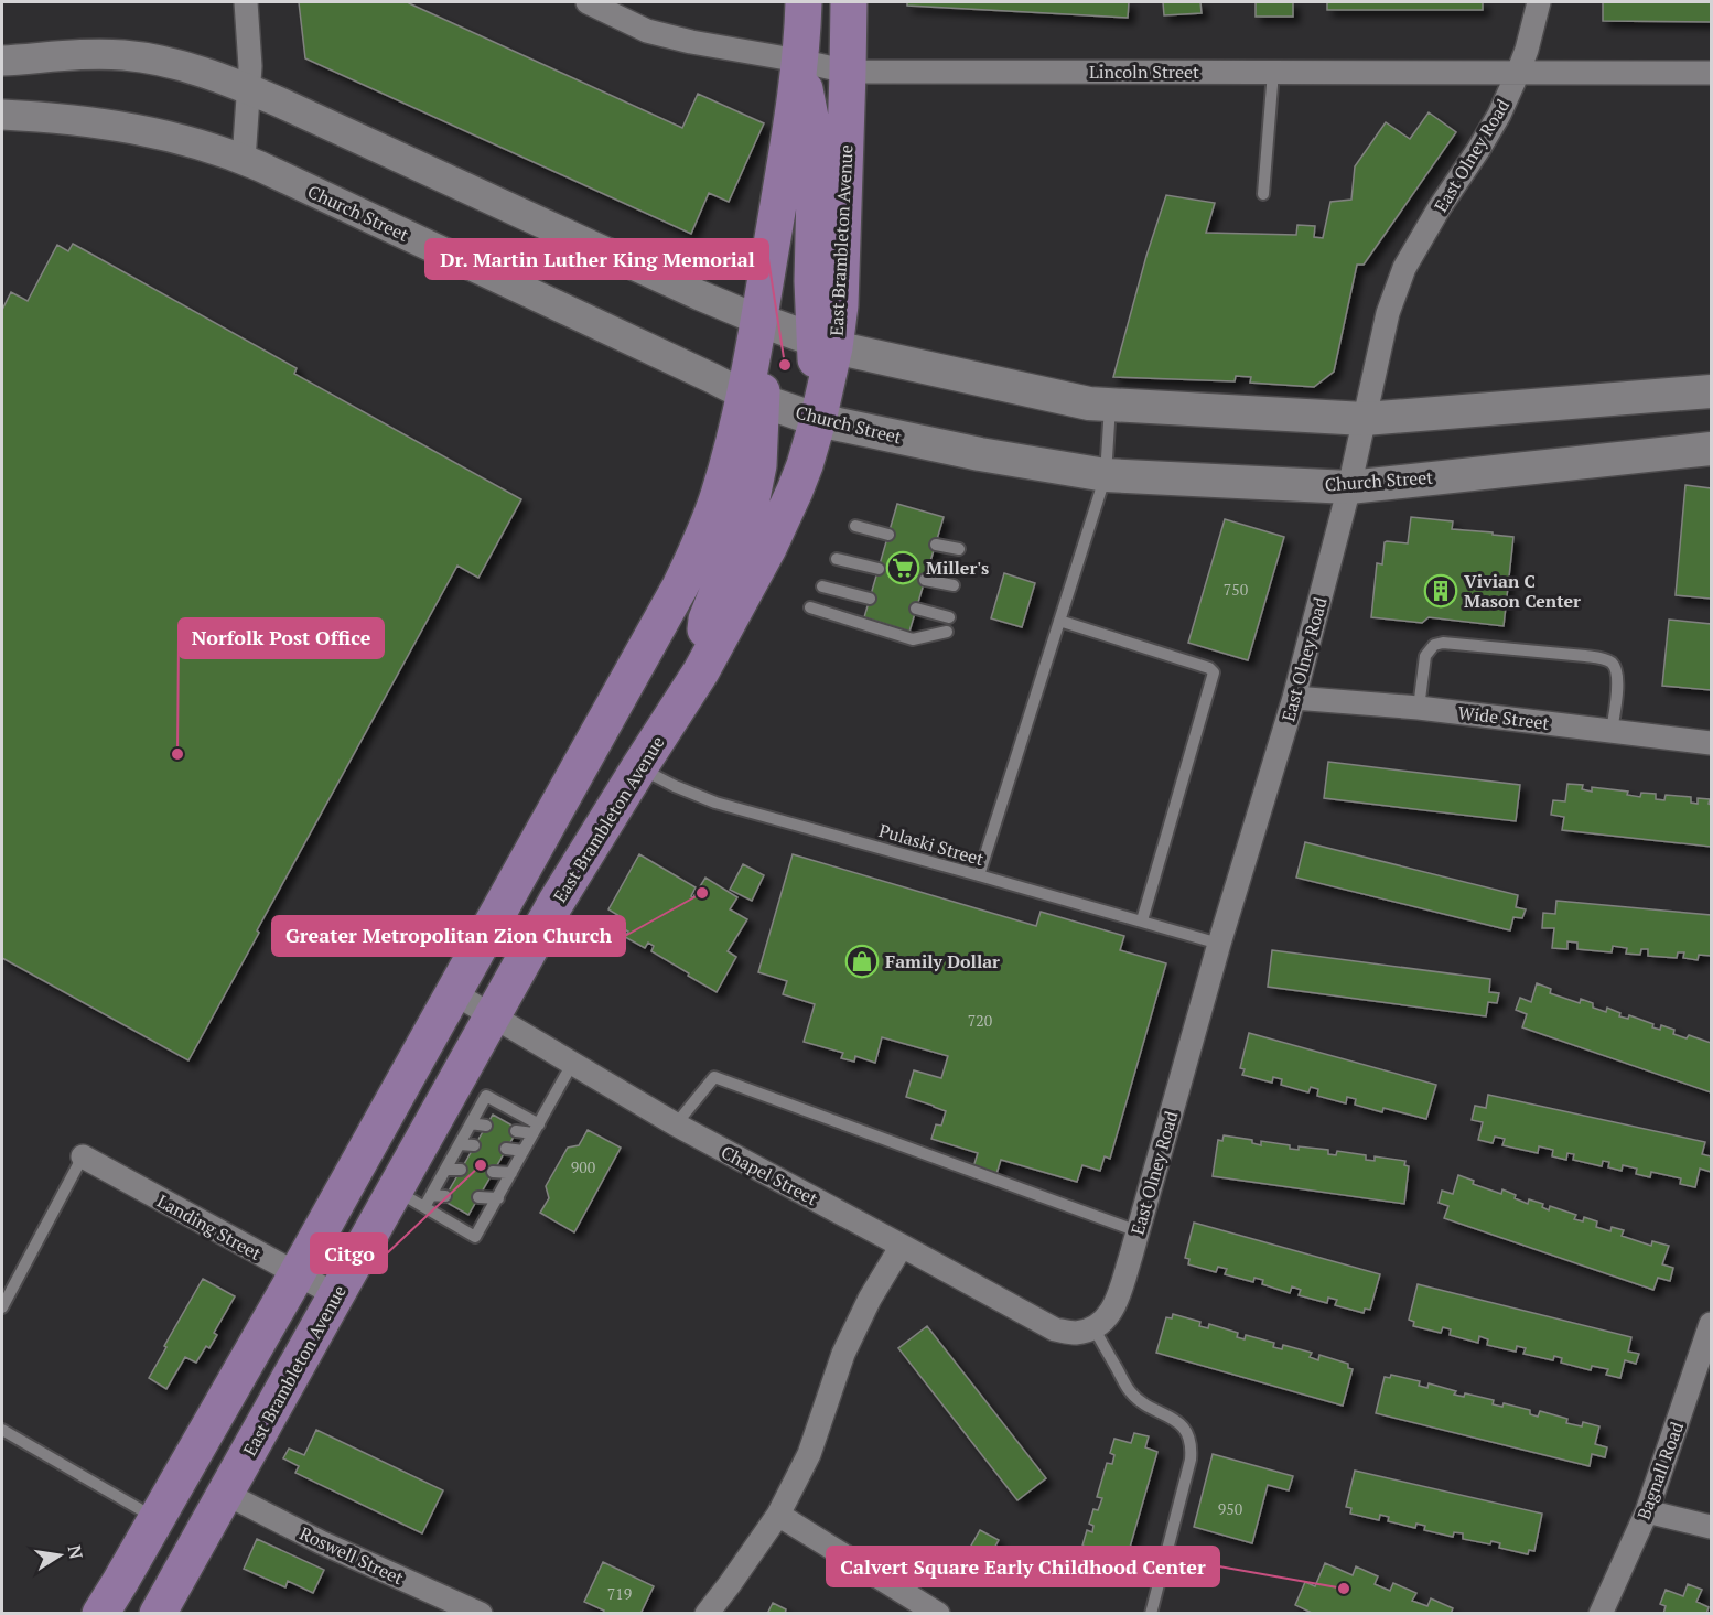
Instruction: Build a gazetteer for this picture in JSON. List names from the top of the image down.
{
  "streets": {
    "main road": ["Church Street", "East Brambleton Avenue"],
    "street": [
      "Lincoln Street",
      "East Olney Road",
      "Wide Street",
      "Chapel Street",
      "Landing Street",
      "Bagnall Road",
      "Roswell Street"
    ],
    "lane": ["Pulaski Street"]
  },
  "crossings": [
    ["Lincoln Street", "East Olney Road"],
    ["Lincoln Street", "East Brambleton Avenue"],
    ["East Olney Road", "Church Street"],
    ["East Olney Road", "Wide Street"],
    ["East Olney Road", "Pulaski Street"],
    ["East Olney Road", "Chapel Street"],
    ["Church Street", "East Brambleton Avenue"],
    ["East Brambleton Avenue", "Pulaski Street"],
    ["East Brambleton Avenue", "Chapel Street"],
    ["East Brambleton Avenue", "Landing Street"],
    ["East Brambleton Avenue", "Roswell Street"]
  ],
  "places": {
    "other": [
      "Dr. Martin Luther King Memorial",
      "Norfolk Post Office",
      "Greater Metropolitan Zion Church",
      "Citgo",
      "Calvert Square Early Childhood Center"
    ],
    "supermarket": ["Miller's"],
    "building": ["Vivian C Mason Center"],
    "shop": ["Family Dollar"]
  },
  "house_numbers": [
    "750",
    "720",
    "900",
    "950",
    "719"
  ],
  "north": "right"
}
